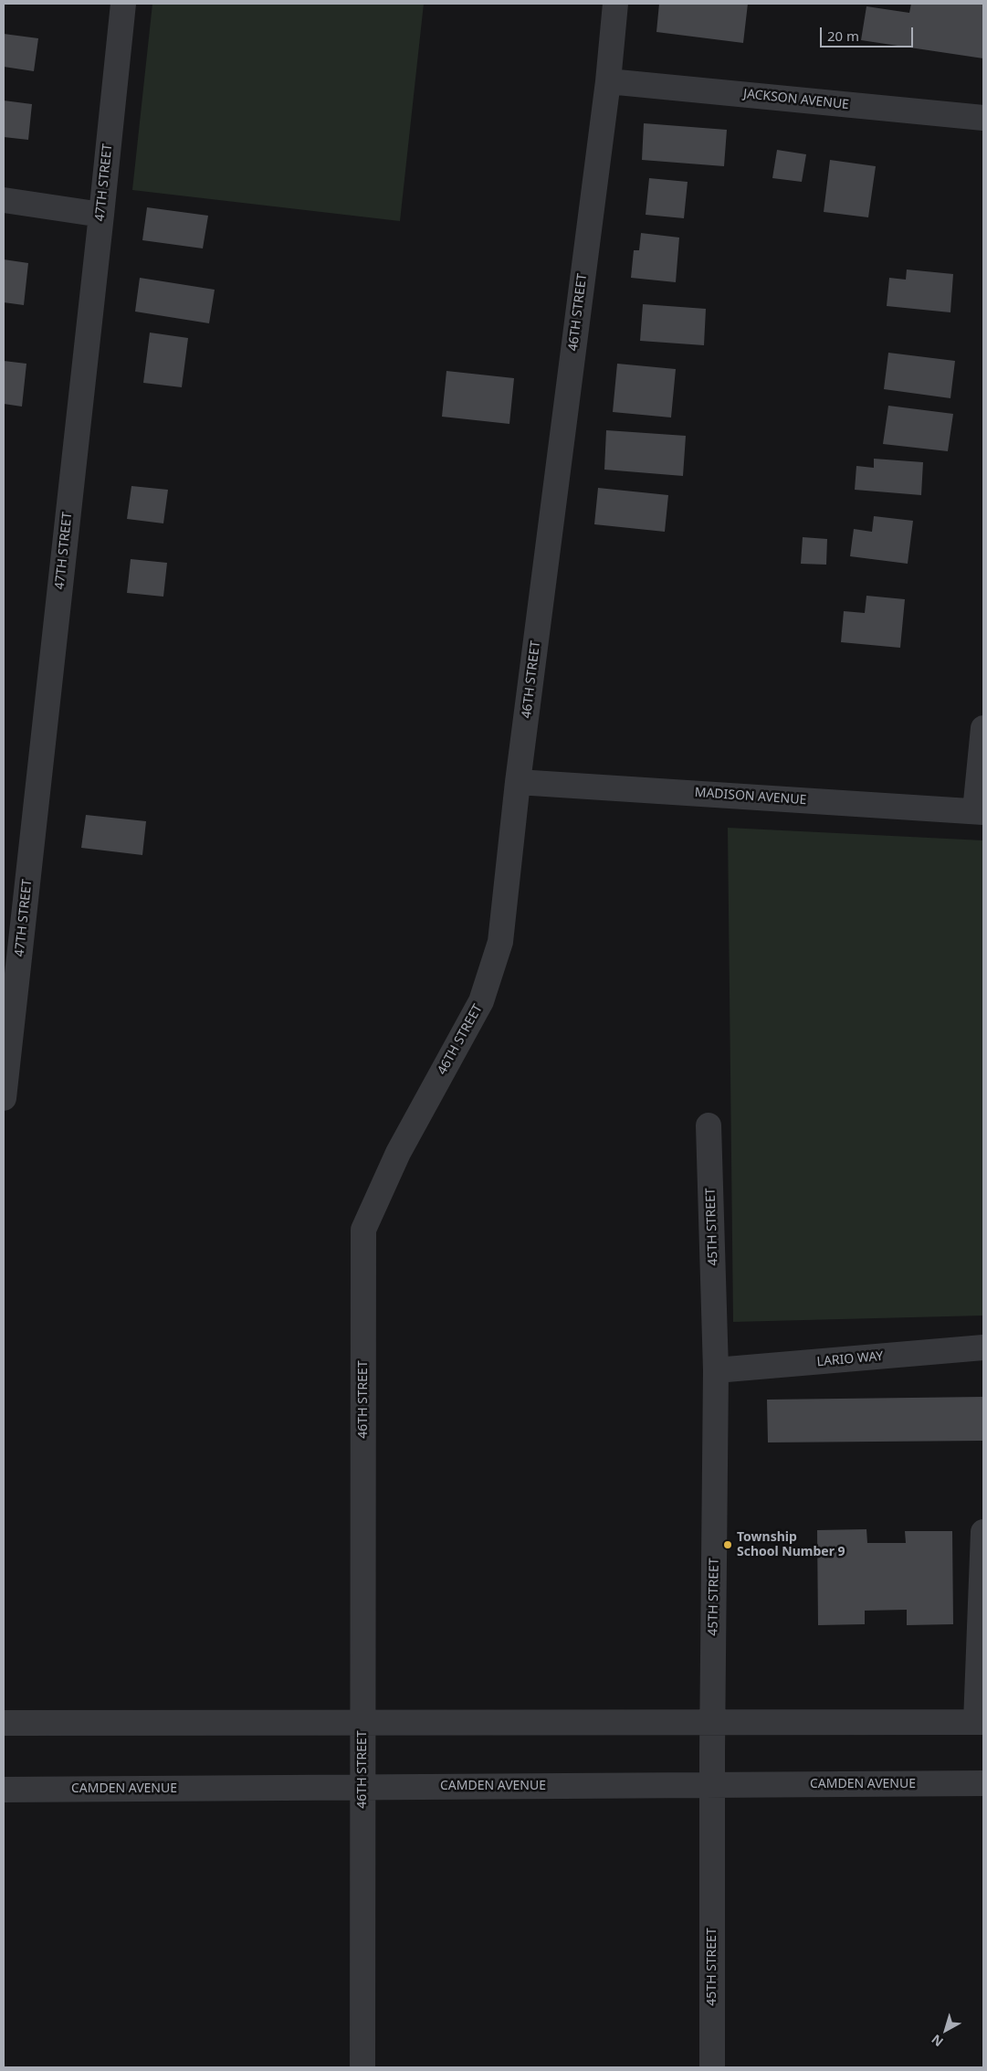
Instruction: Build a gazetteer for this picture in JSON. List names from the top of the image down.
{
  "streets": {
    "street": [
      "JACKSON AVENUE",
      "47TH STREET",
      "46TH STREET",
      "MADISON AVENUE",
      "45TH STREET",
      "LARIO WAY",
      "CAMDEN AVENUE"
    ]
  },
  "crossings": [
    ["JACKSON AVENUE", "46TH STREET"],
    ["46TH STREET", "MADISON AVENUE"],
    ["46TH STREET", "CAMDEN AVENUE"],
    ["45TH STREET", "LARIO WAY"],
    ["45TH STREET", "CAMDEN AVENUE"]
  ],
  "places": ["Township School Number 9"],
  "scale_bar": "20 m",
  "north": "bottom left"
}
